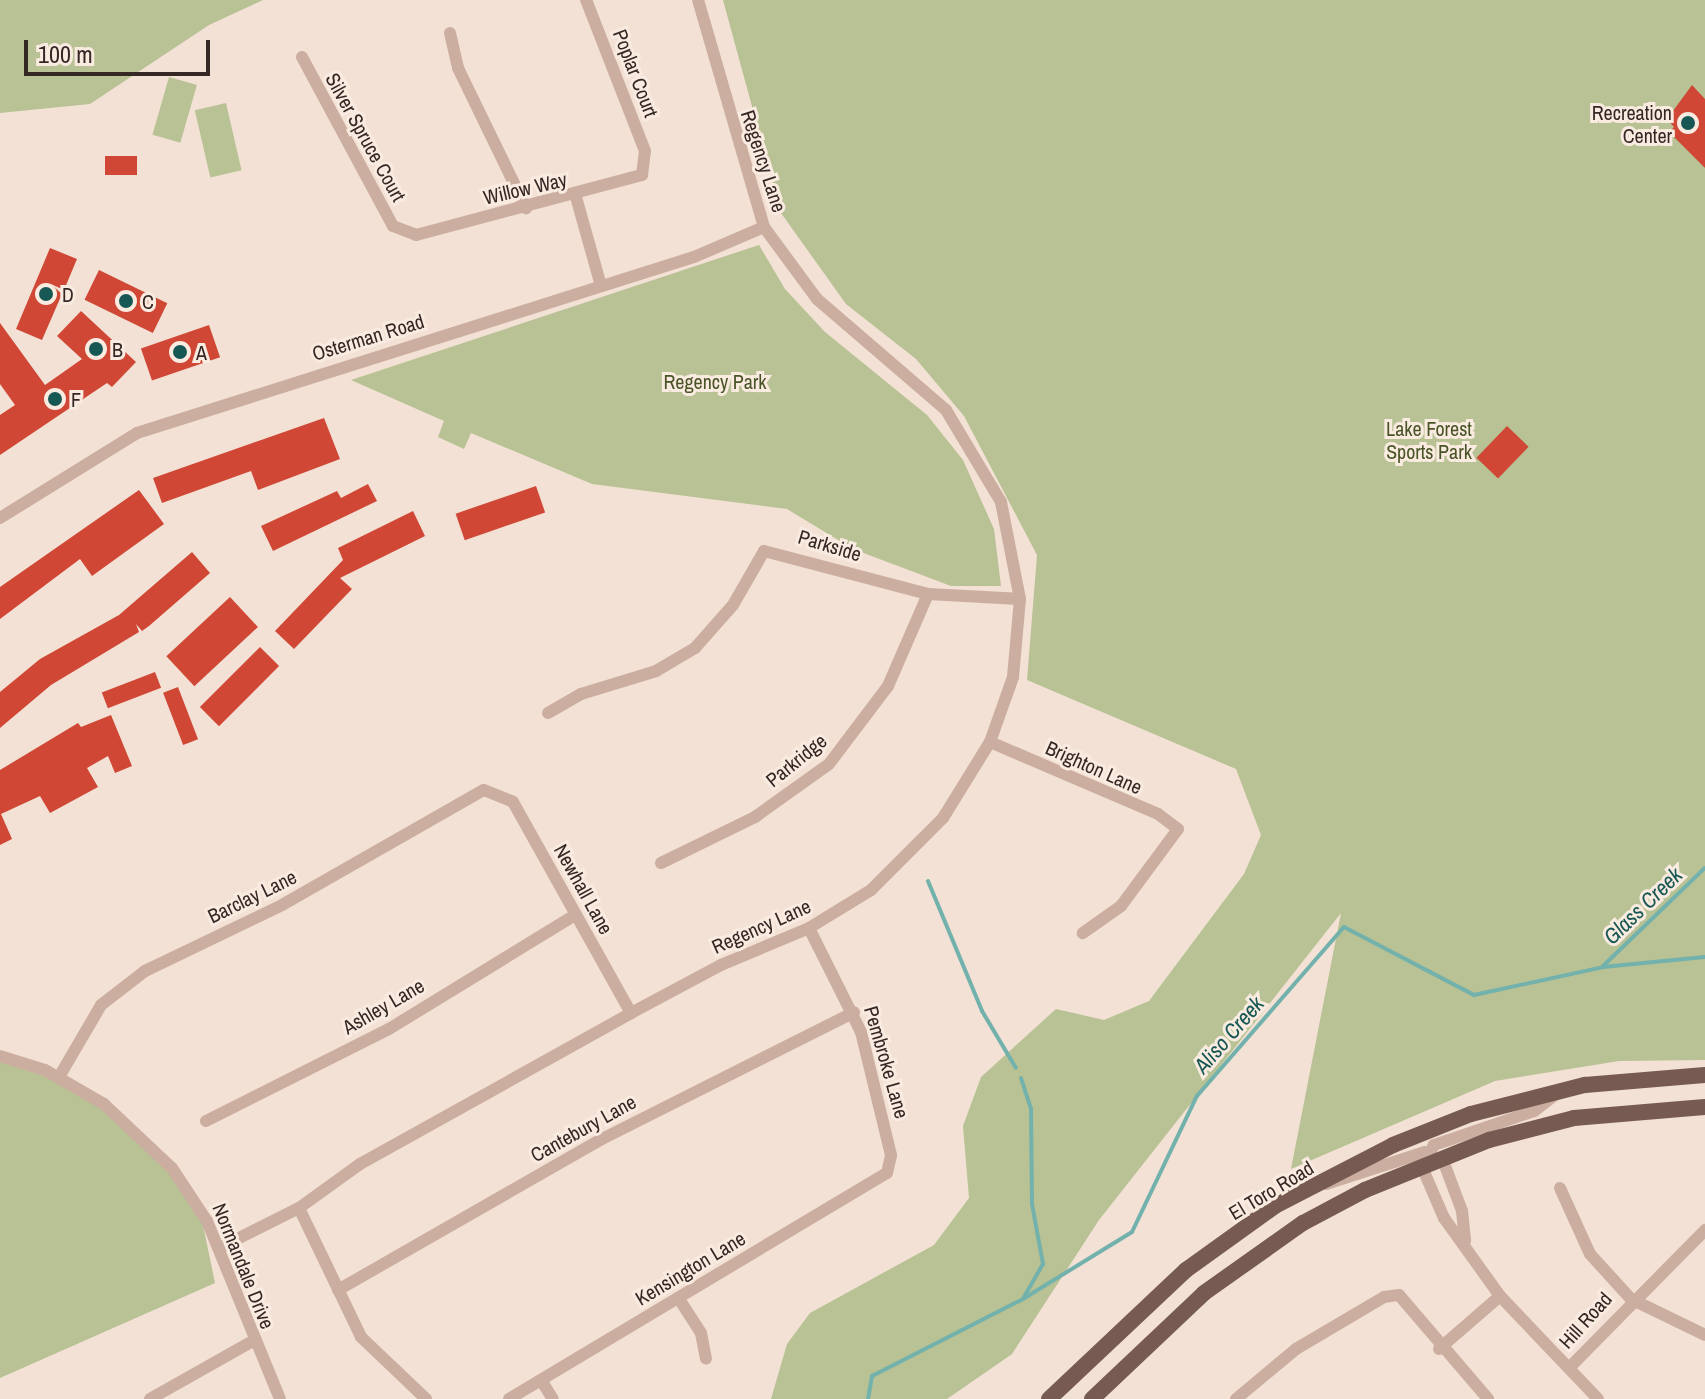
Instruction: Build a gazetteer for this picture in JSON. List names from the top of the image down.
{
  "streets": {
    "main road": ["El Toro Road"],
    "street": [
      "Poplar Court",
      "Silver Spruce Court",
      "Regency Lane",
      "Willow Way",
      "Osterman Road",
      "Parkside",
      "Parkridge",
      "Brighton Lane",
      "Newhall Lane",
      "Barclay Lane",
      "Ashley Lane",
      "Pembroke Lane",
      "Cantebury Lane",
      "Normandale Drive",
      "Kensington Lane",
      "Hill Road"
    ]
  },
  "crossings": [
    ["Poplar Court", "Willow Way"],
    ["Silver Spruce Court", "Willow Way"],
    ["Regency Lane", "Osterman Road"],
    ["Regency Lane", "Parkside"],
    ["Regency Lane", "Brighton Lane"],
    ["Regency Lane", "Newhall Lane"],
    ["Regency Lane", "Pembroke Lane"],
    ["Regency Lane", "Normandale Drive"],
    ["Parkside", "Parkridge"],
    ["Newhall Lane", "Barclay Lane"],
    ["Newhall Lane", "Ashley Lane"],
    ["Barclay Lane", "Normandale Drive"],
    ["Pembroke Lane", "Cantebury Lane"],
    ["Pembroke Lane", "Kensington Lane"]
  ],
  "water": ["Glass Creek", "Aliso Creek"],
  "parks": ["Regency Park", "Lake Forest Sports Park"],
  "places": [
    "Recreation Center",
    "D",
    "C",
    "B",
    "A",
    "F"
  ],
  "scale_bar": "100 m"
}
